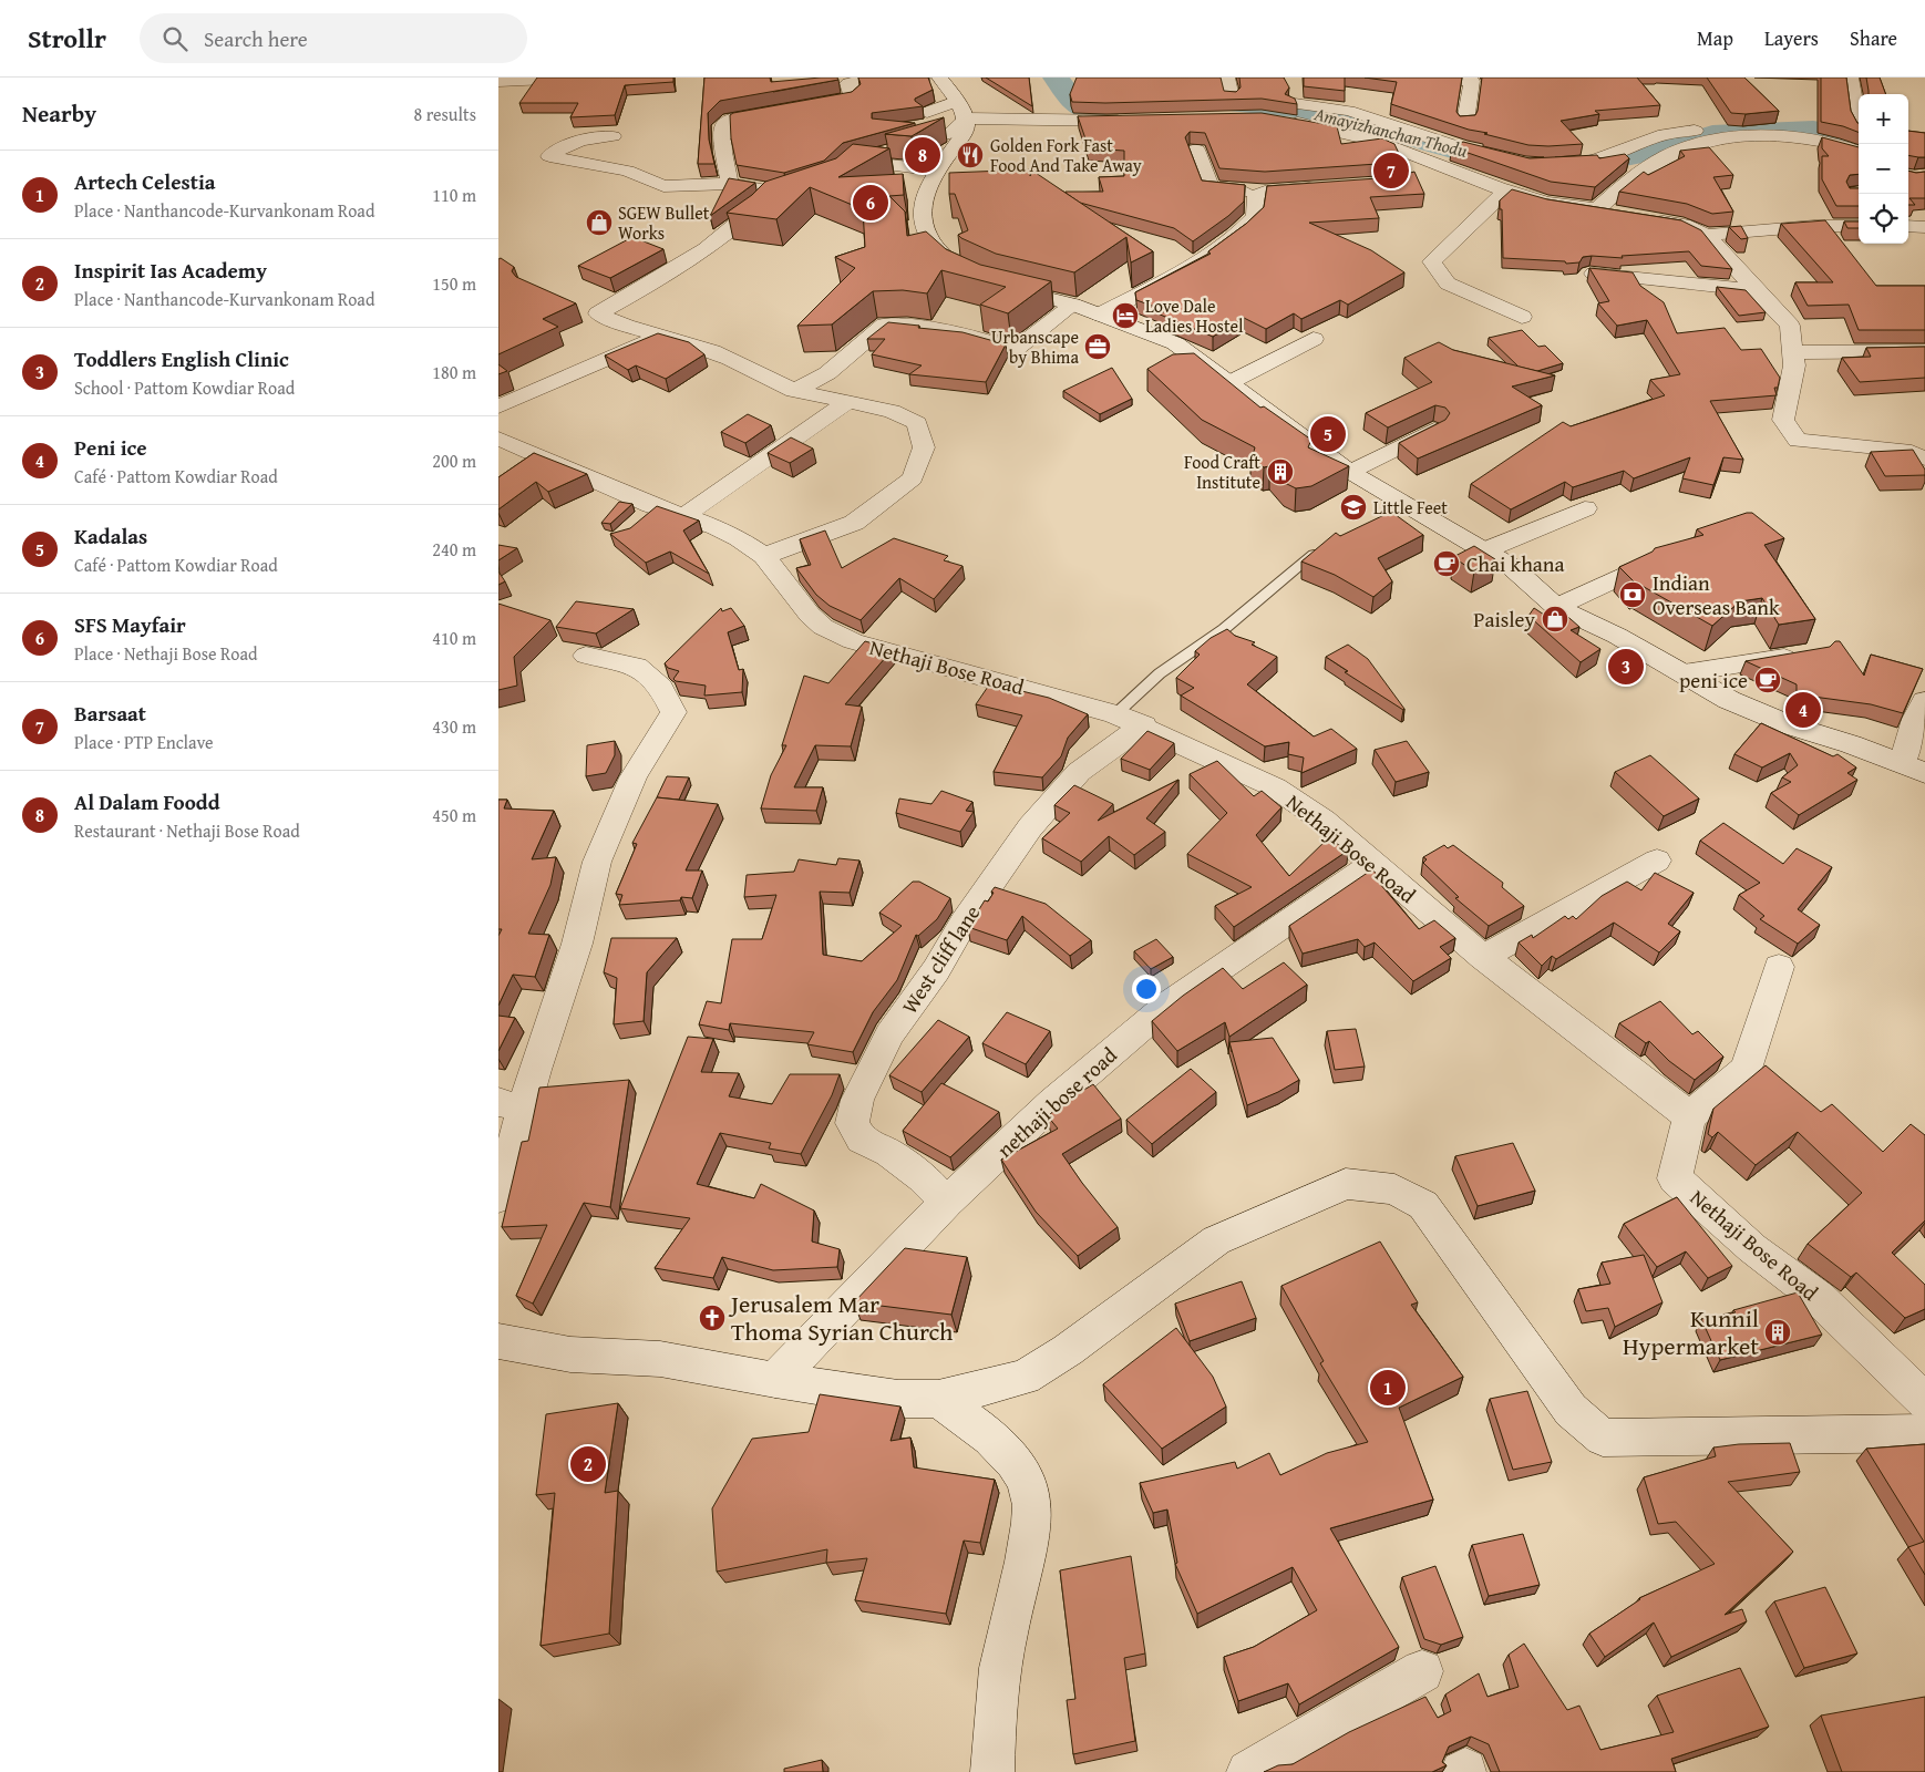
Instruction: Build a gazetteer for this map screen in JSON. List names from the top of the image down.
{
  "streets": {
    "street": ["Nethaji Bose Road", "West cliff lane", "nethaji bose road"]
  },
  "crossings": [
    ["Nethaji Bose Road", "West cliff lane"],
    ["Nethaji Bose Road", "nethaji bose road"],
    ["West cliff lane", "nethaji bose road"]
  ],
  "water": ["Amayizhanchan Thodu"],
  "places": {
    "restaurant": ["Golden Fork Fast Food And Take Away"],
    "shop": ["SGEW Bullet Works", "Paisley"],
    "hotel": ["Love Dale Ladies Hostel"],
    "office": ["Urbanscape by Bhima"],
    "building": ["Food Craft Institute", "Kunnil Hypermarket"],
    "school or university": ["Little Feet"],
    "cafe": ["Chai khana", "peni ice"],
    "bank": ["Indian Overseas Bank"],
    "church": ["Jerusalem Mar Thoma Syrian Church"]
  },
  "page": {
    "header": "Strollr",
    "search": "Search here",
    "nav": ["Map", "Layers", "Share"],
    "heading": ["Nearby", "8 results"],
    "map_buttons": ["+", "−"],
    "pins": [
      "8",
      "7",
      "6",
      "5",
      "3",
      "4",
      "1",
      "2"
    ],
    "list": [
      {
        "mark": "1",
        "name": "Artech Celestia",
        "note": "Place · Nanthancode-Kurvankonam Road",
        "value": "110 m"
      },
      {
        "mark": "2",
        "name": "Inspirit Ias Academy",
        "note": "Place · Nanthancode-Kurvankonam Road",
        "value": "150 m"
      },
      {
        "mark": "3",
        "name": "Toddlers English Clinic",
        "note": "School · Pattom Kowdiar Road",
        "value": "180 m"
      },
      {
        "mark": "4",
        "name": "Peni ice",
        "note": "Café · Pattom Kowdiar Road",
        "value": "200 m"
      },
      {
        "mark": "5",
        "name": "Kadalas",
        "note": "Café · Pattom Kowdiar Road",
        "value": "240 m"
      },
      {
        "mark": "6",
        "name": "SFS Mayfair",
        "note": "Place · Nethaji Bose Road",
        "value": "410 m"
      },
      {
        "mark": "7",
        "name": "Barsaat",
        "note": "Place · PTP Enclave",
        "value": "430 m"
      },
      {
        "mark": "8",
        "name": "Al Dalam Foodd",
        "note": "Restaurant · Nethaji Bose Road",
        "value": "450 m"
      }
    ]
  }
}
